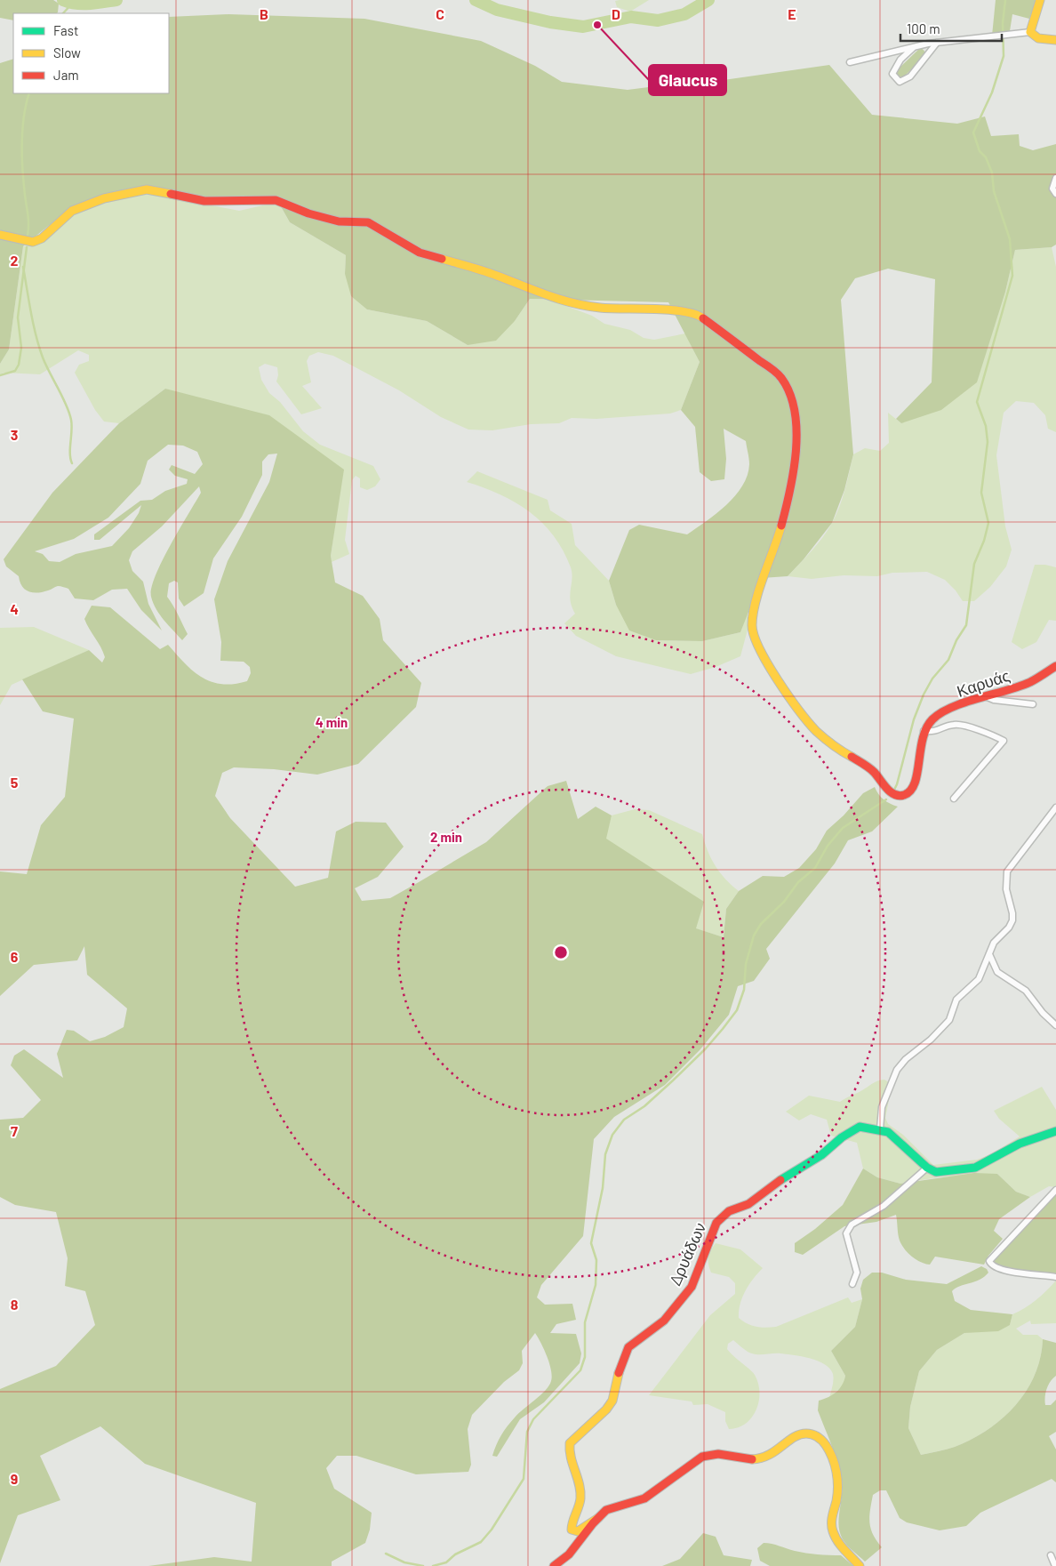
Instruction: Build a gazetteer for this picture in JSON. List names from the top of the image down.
{
  "streets": {
    "street": ["Καρυάς", "Δρυάδων"]
  },
  "places": ["Glaucus"],
  "legend": ["Fast", "Slow", "Jam"],
  "scale_bar": "100 m",
  "grid": {
    "columns": [
      "B",
      "C",
      "D",
      "E"
    ],
    "rows": [
      "2",
      "3",
      "4",
      "5",
      "6",
      "7",
      "8",
      "9"
    ]
  },
  "rings": ["4 min", "2 min"]
}
